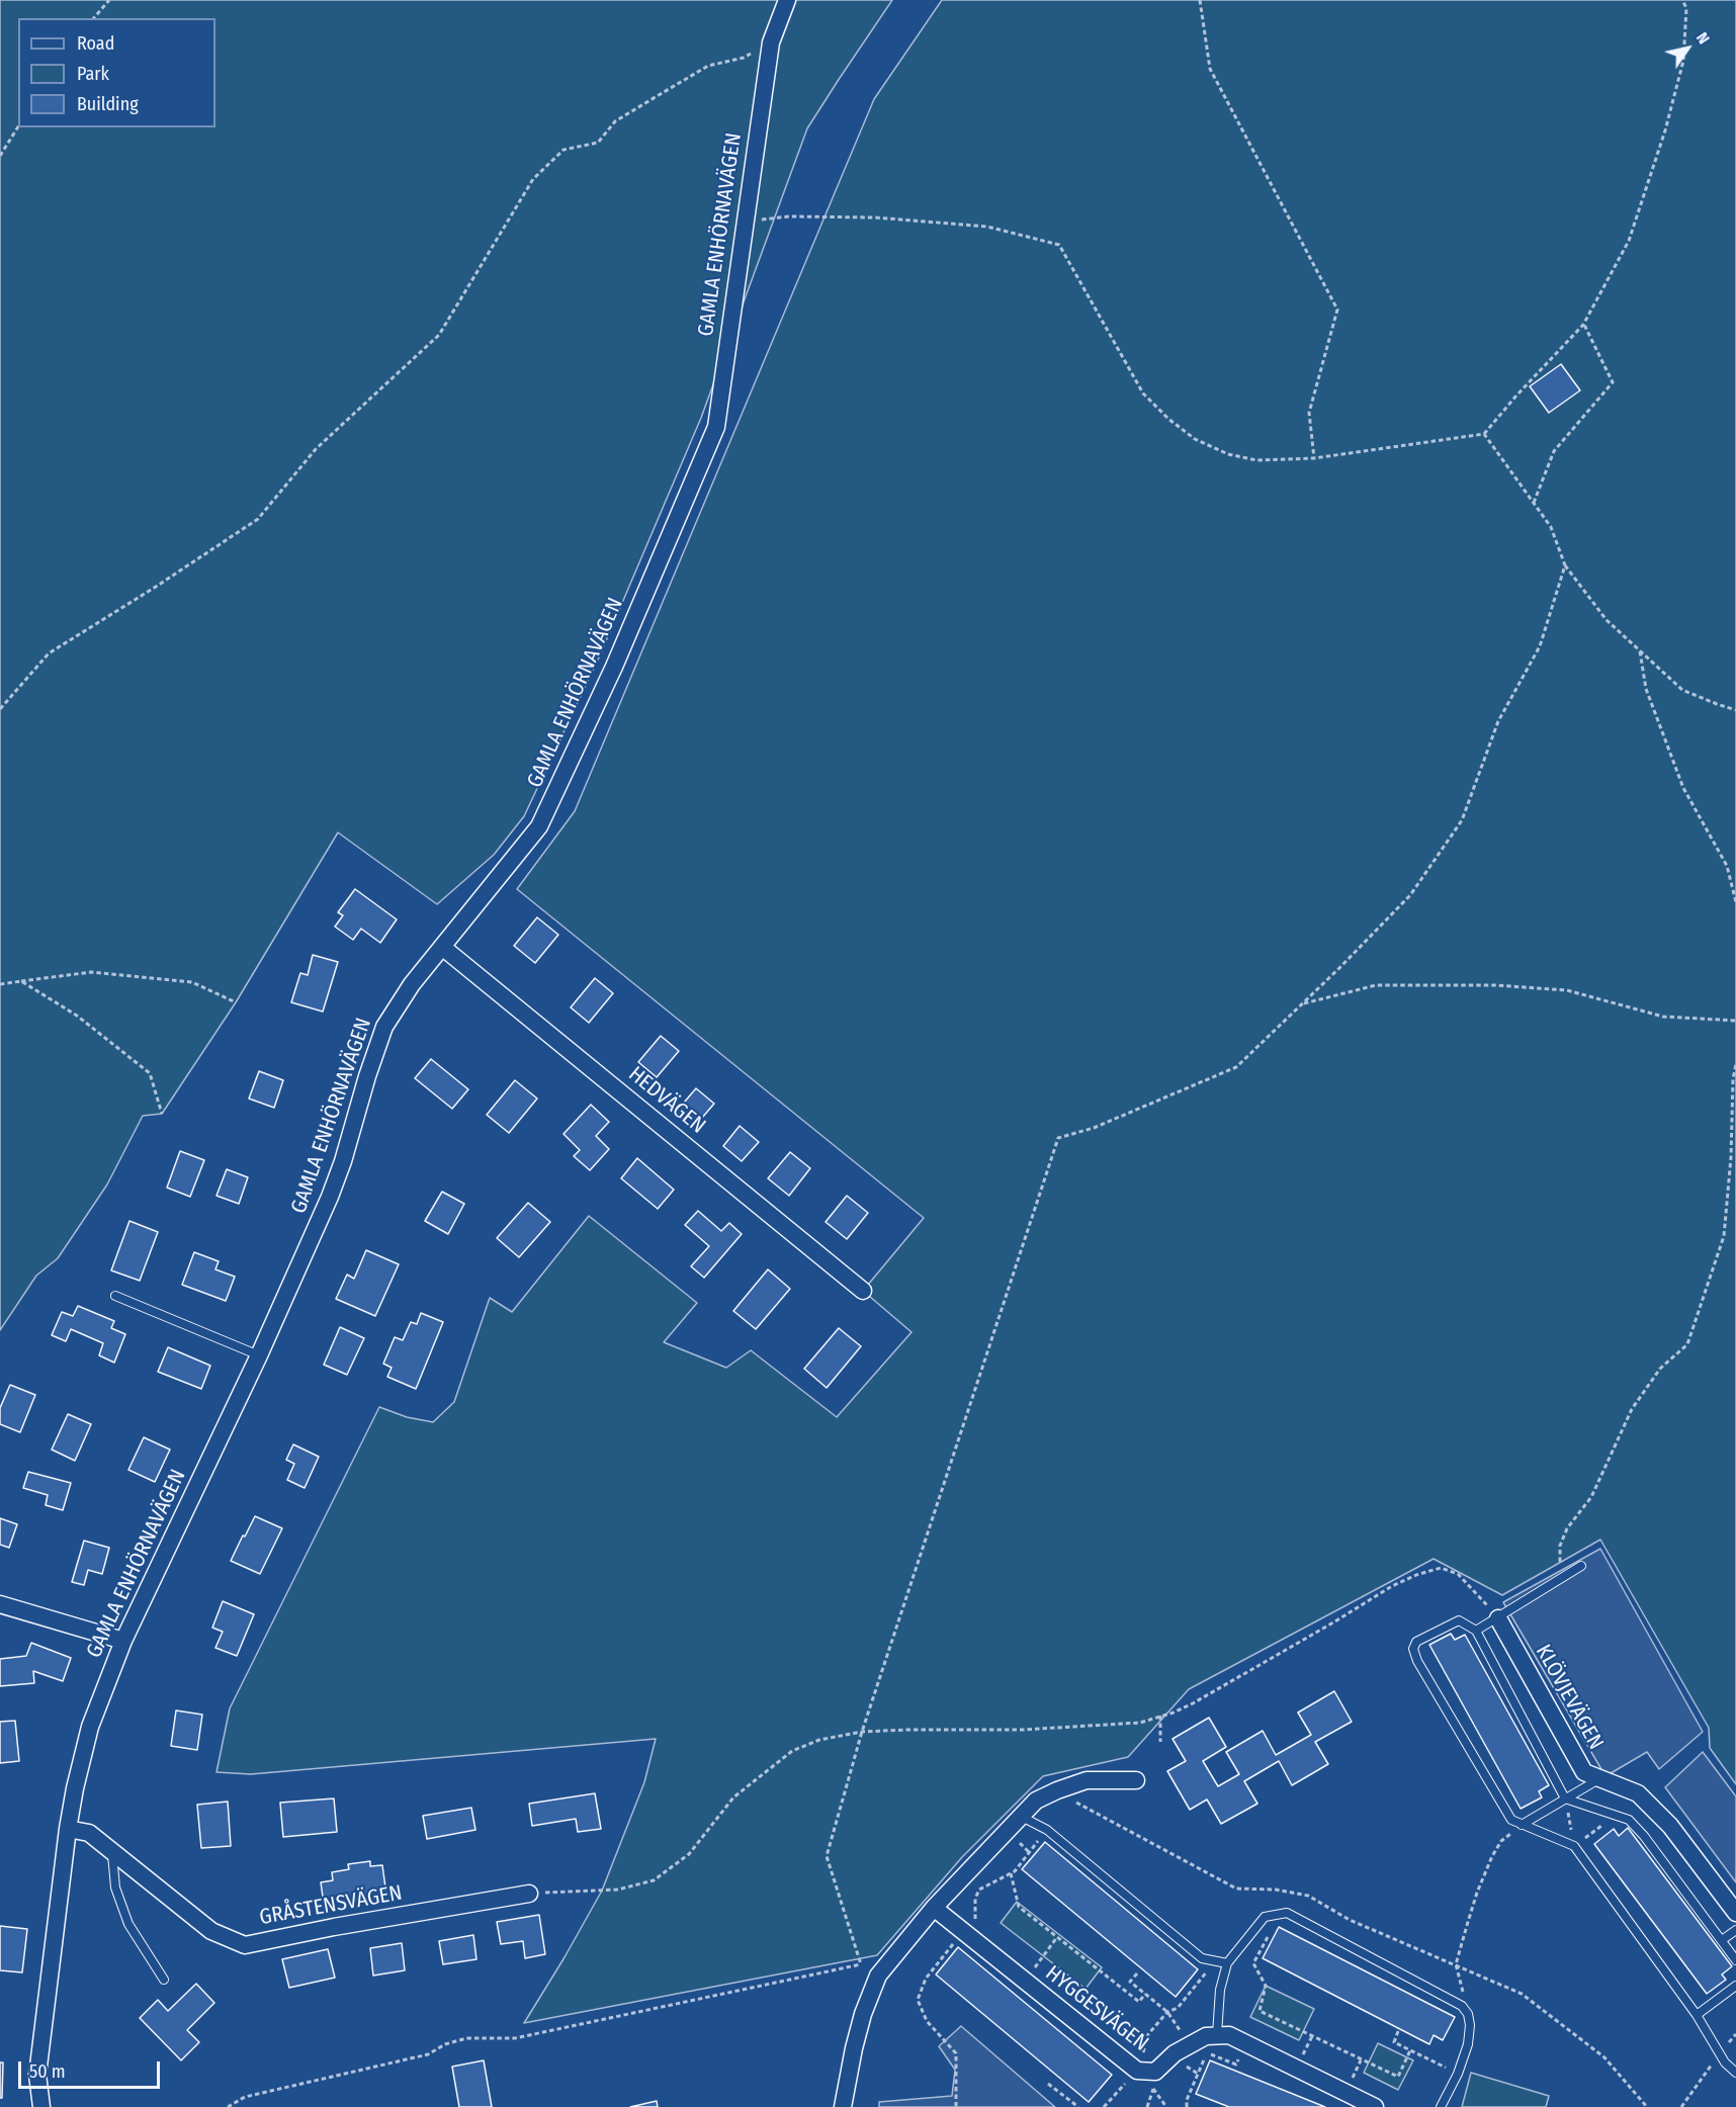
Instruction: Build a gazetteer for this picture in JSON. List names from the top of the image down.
{
  "streets": {
    "street": [
      "GAMLA ENHÖRNAVÄGEN",
      "HEDVÄGEN",
      "KLÖVJEVÄGEN",
      "GRÅSTENSVÄGEN",
      "HYGGESVÄGEN"
    ]
  },
  "crossings": [
    ["GAMLA ENHÖRNAVÄGEN", "HEDVÄGEN"],
    ["GAMLA ENHÖRNAVÄGEN", "GRÅSTENSVÄGEN"]
  ],
  "legend": ["Road", "Park", "Building"],
  "scale_bar": "50 m",
  "north": "top right"
}
